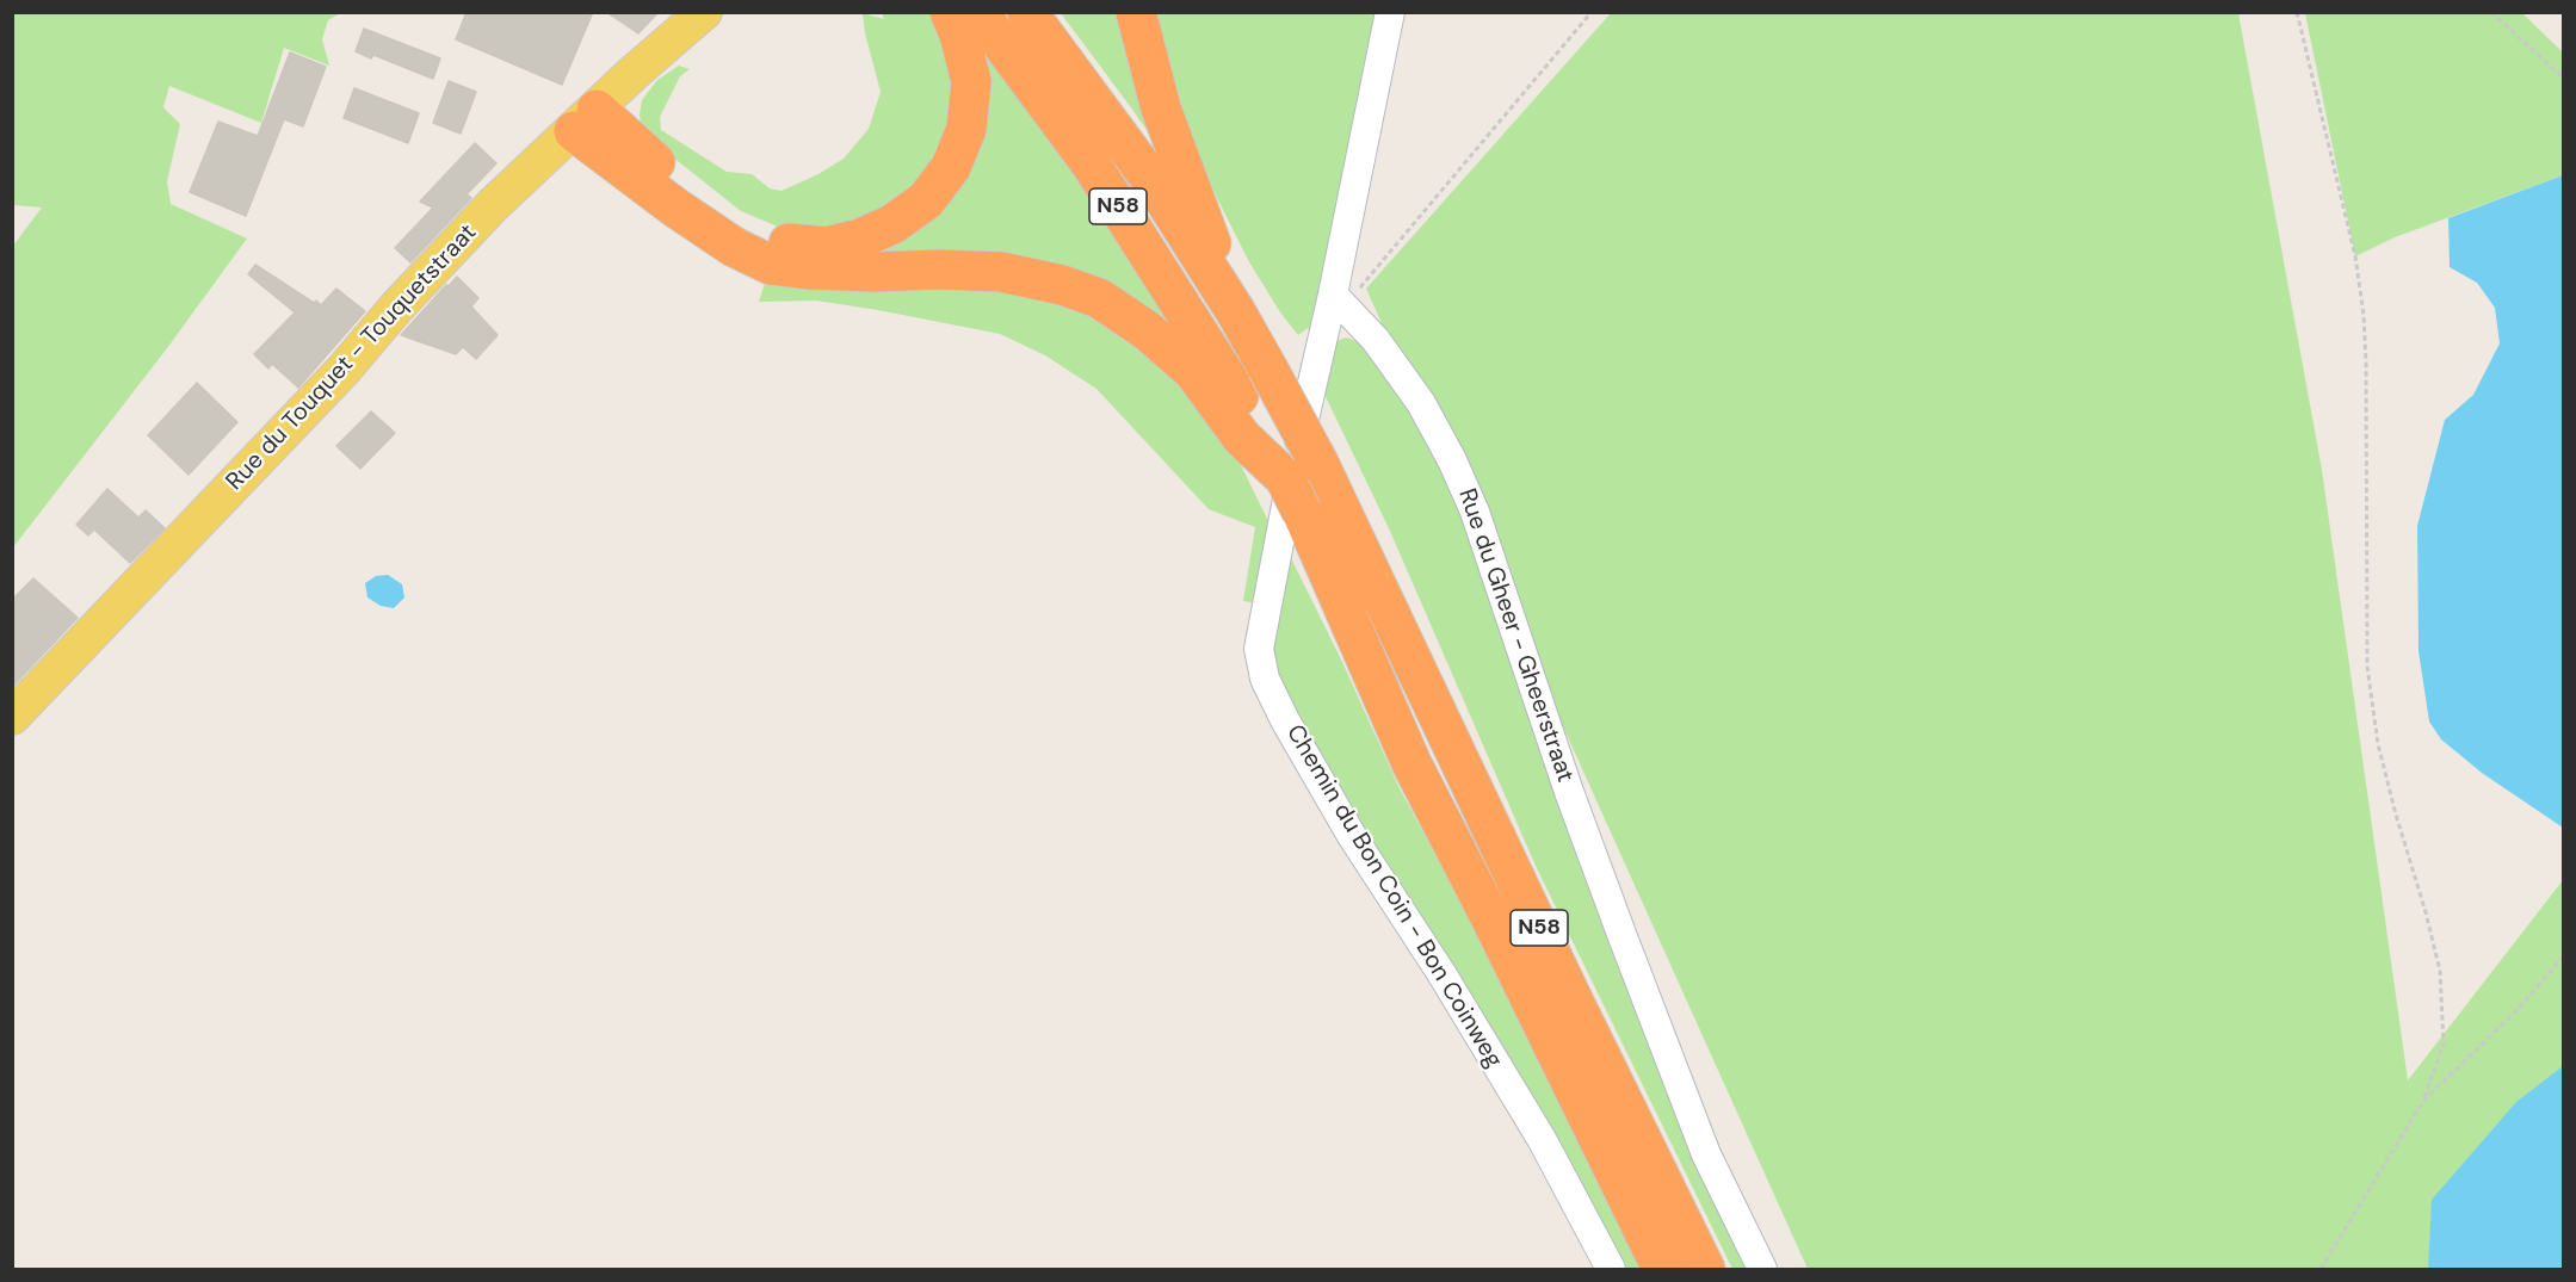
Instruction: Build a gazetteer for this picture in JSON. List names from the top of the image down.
{
  "streets": {
    "highway": ["N58"],
    "main road": ["Rue du Touquet - Touquetstraat"],
    "street": ["Rue du Gheer - Gheerstraat", "Chemin du Bon Coin - Bon Coinweg"]
  },
  "crossings": [
    ["Rue du Gheer - Gheerstraat", "Chemin du Bon Coin - Bon Coinweg"]
  ]
}
